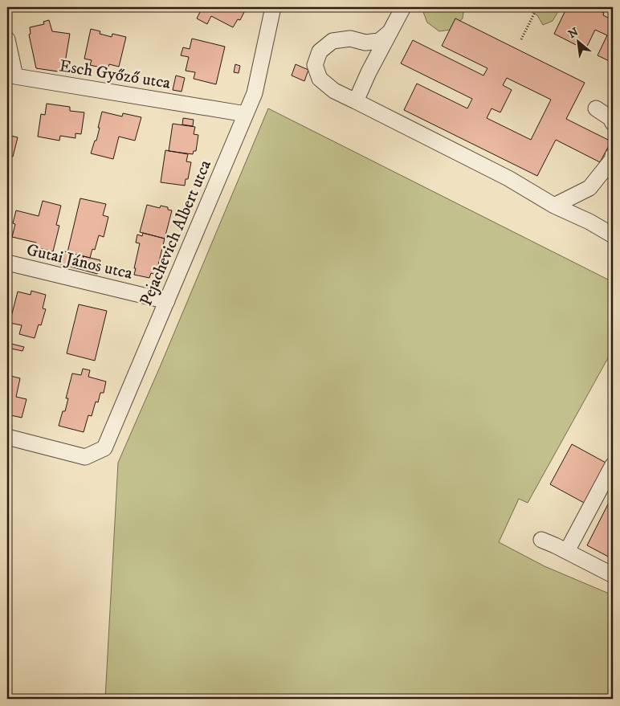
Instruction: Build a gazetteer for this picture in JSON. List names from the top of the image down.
{
  "streets": {
    "street": ["Esch Győző utca", "Pejachevich Albert utca", "Gutai János utca"]
  },
  "crossings": [
    ["Esch Győző utca", "Pejachevich Albert utca"],
    ["Pejachevich Albert utca", "Gutai János utca"]
  ],
  "north": "top left"
}
